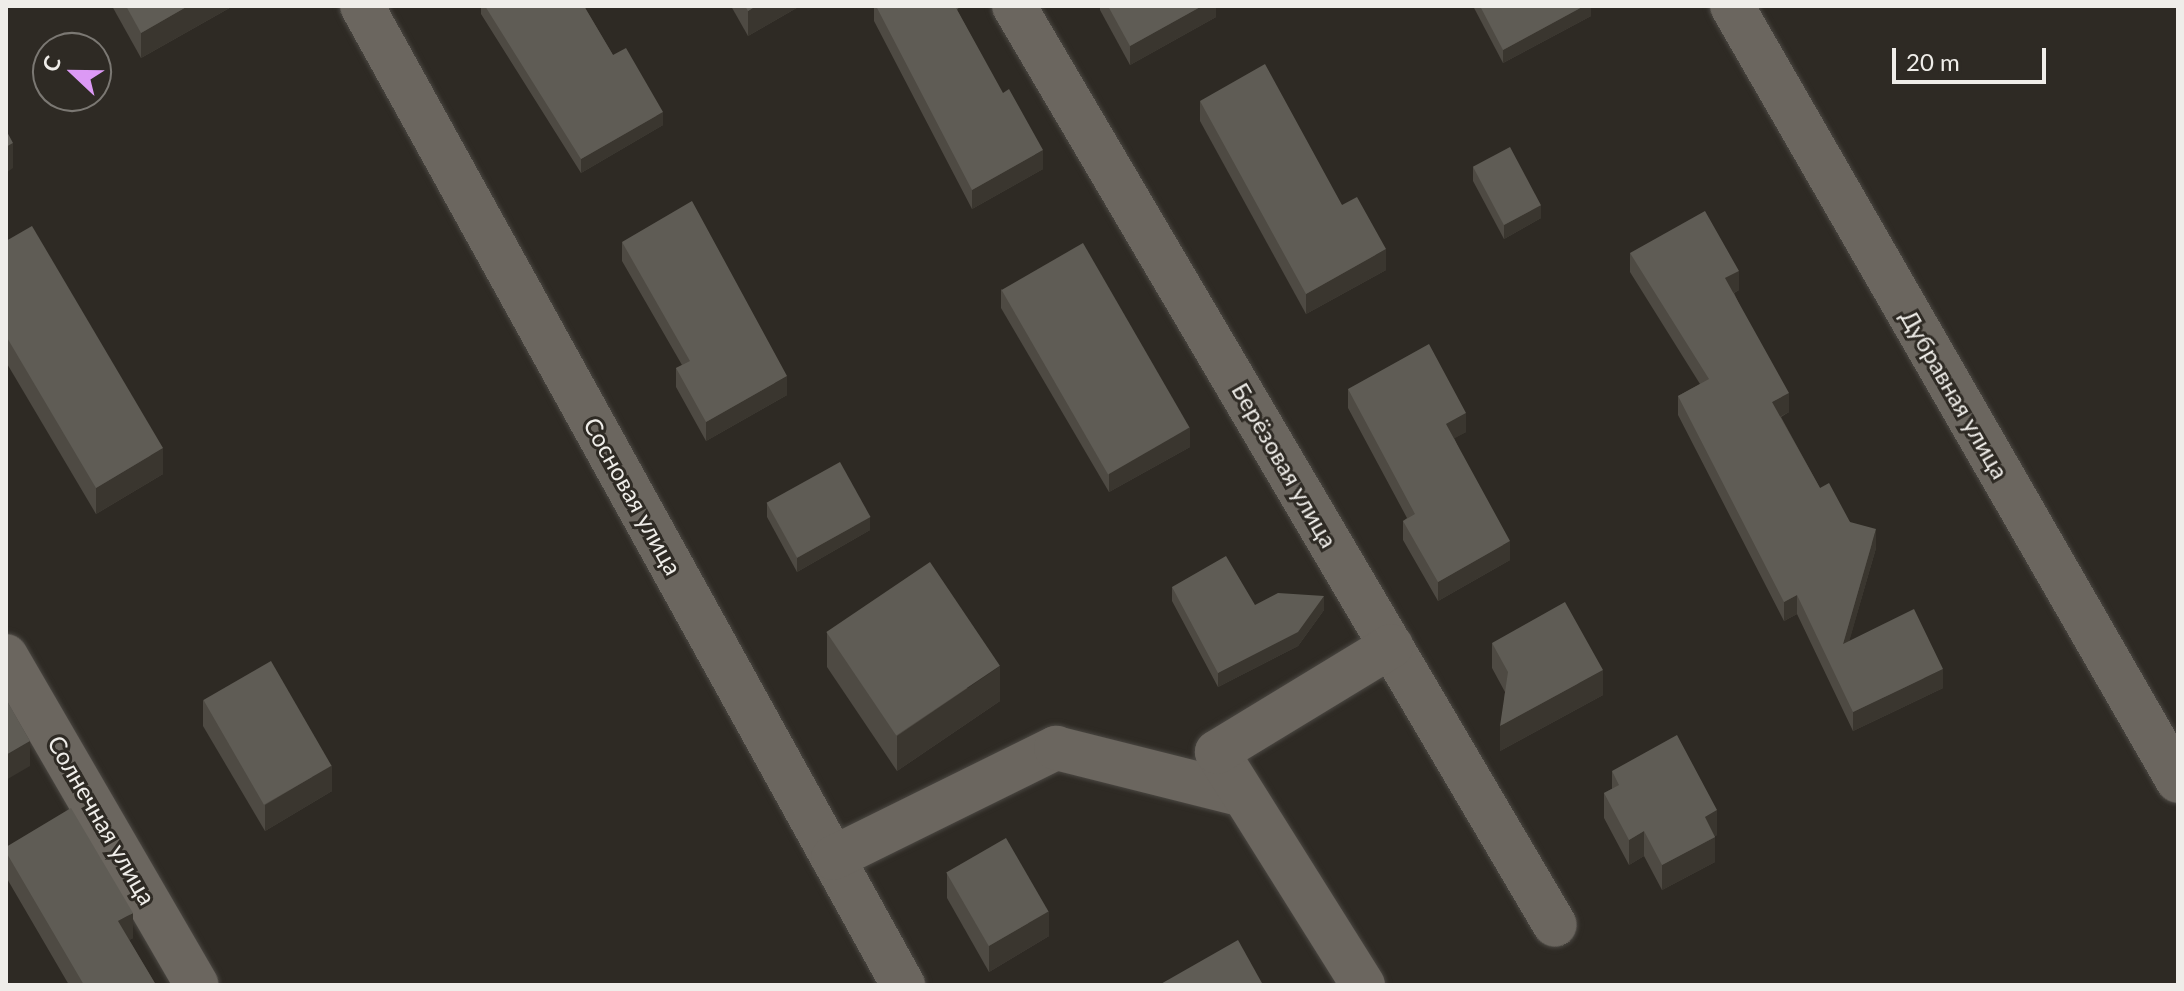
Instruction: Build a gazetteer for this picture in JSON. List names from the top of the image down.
{
  "streets": {
    "street": [
      "Дубравная улица",
      "Берёзовая улица",
      "Сосновая улица",
      "Солнечная улица"
    ]
  },
  "scale_bar": "20 m",
  "north": "left"
}
